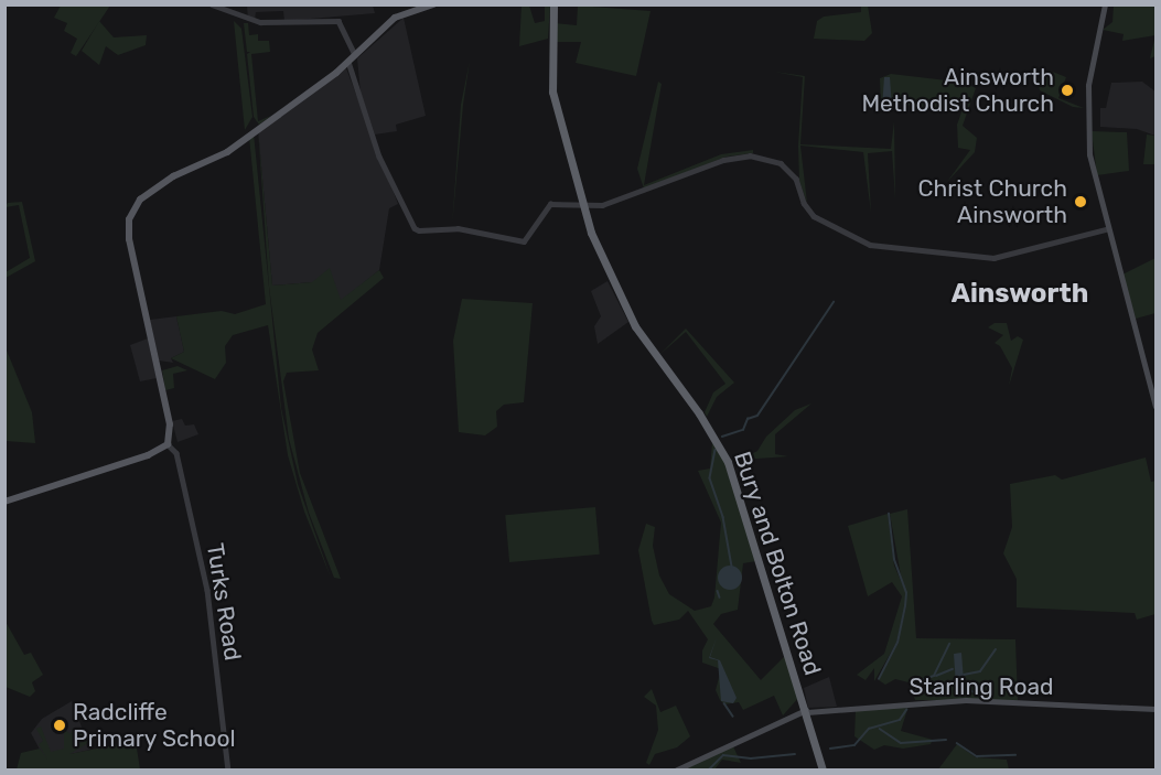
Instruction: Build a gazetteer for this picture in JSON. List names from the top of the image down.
{
  "streets": {
    "highway": ["Bury and Bolton Road"],
    "main road": ["Starling Road"],
    "street": ["Turks Road"]
  },
  "crossings": [
    ["Bury and Bolton Road", "Starling Road"]
  ],
  "districts": ["Ainsworth"],
  "places": ["Ainsworth Methodist Church", "Christ Church Ainsworth", "Radcliffe Primary School"]
}
